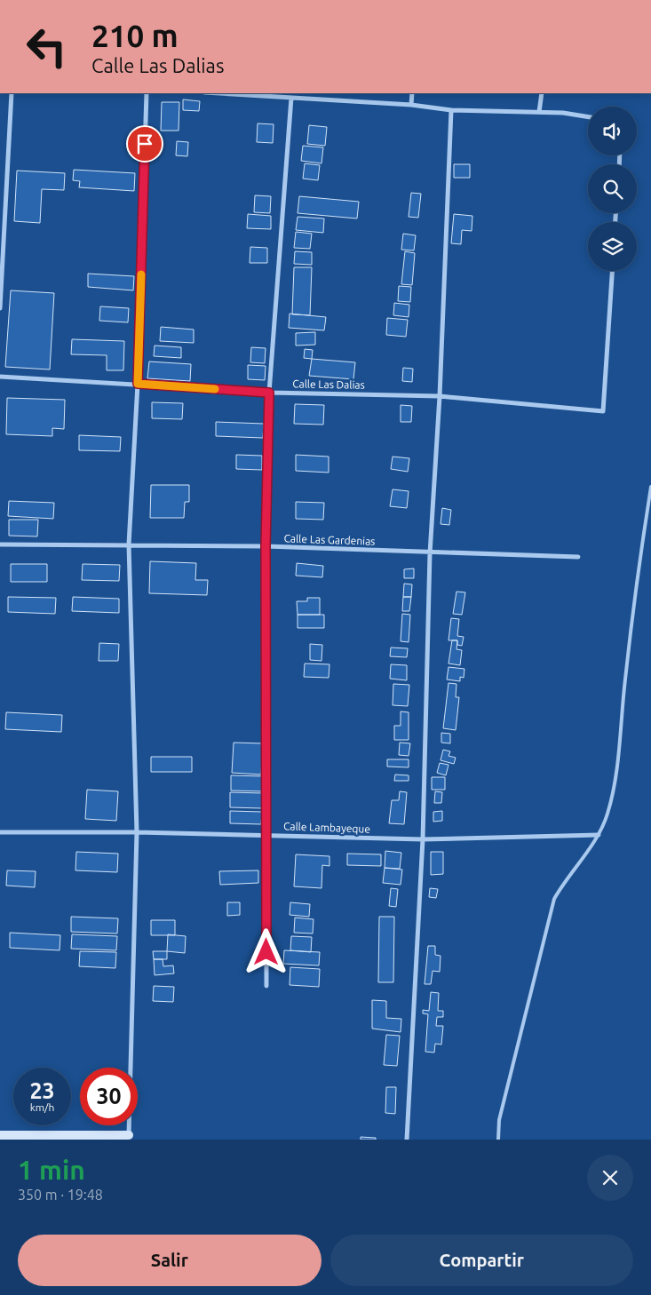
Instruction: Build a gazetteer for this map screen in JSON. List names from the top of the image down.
{
  "streets": {
    "street": ["Calle Las Dalias", "Calle Las Gardenias", "Calle Lambayeque"]
  },
  "page": {
    "turn": ["210 m", "Calle Las Dalias"],
    "speed": "23 km/h",
    "limit": "30",
    "heading": ["1 min", "350 m · 19:48"],
    "buttons": ["Salir", "Compartir"]
  }
}
